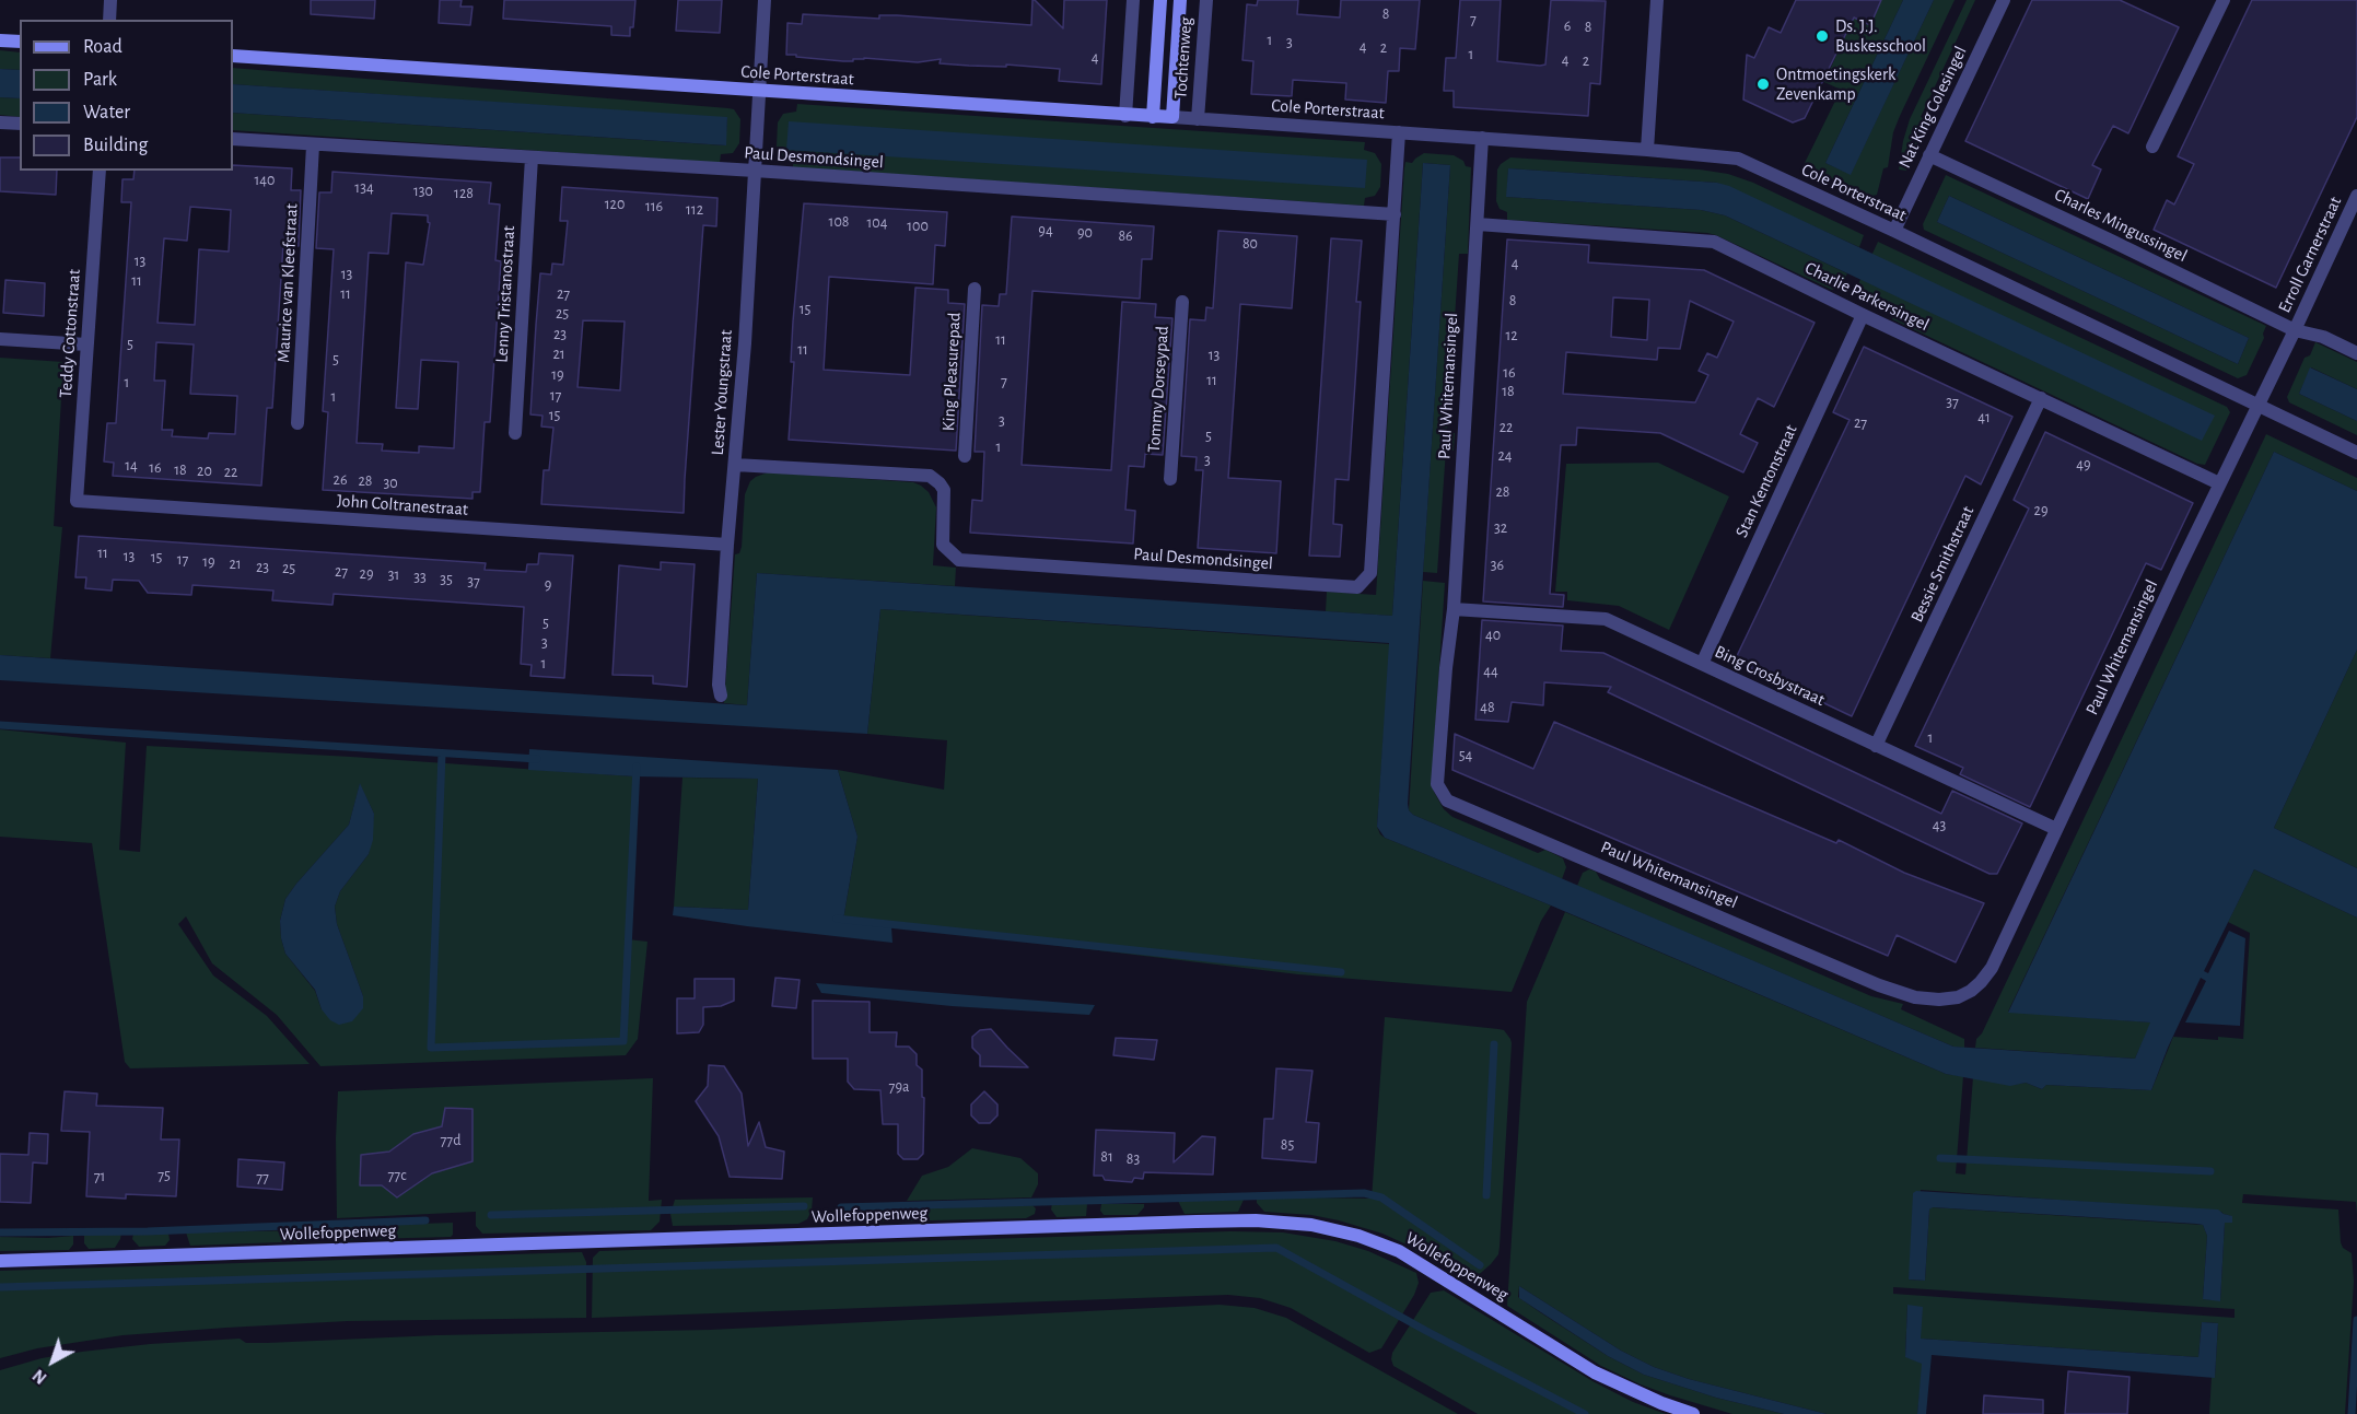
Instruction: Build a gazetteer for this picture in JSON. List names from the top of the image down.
{
  "streets": {
    "street": [
      "Tochtenweg",
      "Cole Porterstraat",
      "Nat King Colesingel",
      "Paul Desmondsingel",
      "Charles Mingussingel",
      "Erroll Garnerstraat",
      "Maurice van Kleefstraat",
      "Lenny Tristanostraat",
      "Charlie Parkersingel",
      "Teddy Cottonstraat",
      "King Pleasurepad",
      "Paul Whitemansingel",
      "Tommy Dorseypad",
      "Lester Youngstraat",
      "Stan Kentonstraat",
      "John Coltranestraat",
      "Bessie Smithstraat",
      "Bing Crosbystraat",
      "Wollefoppenweg"
    ]
  },
  "crossings": [
    ["Tochtenweg", "Cole Porterstraat"],
    ["Cole Porterstraat", "Nat King Colesingel"],
    ["Cole Porterstraat", "Paul Desmondsingel"],
    ["Cole Porterstraat", "Erroll Garnerstraat"],
    ["Cole Porterstraat", "Paul Whitemansingel"],
    ["Cole Porterstraat", "Lester Youngstraat"],
    ["Nat King Colesingel", "Charles Mingussingel"],
    ["Paul Desmondsingel", "Maurice van Kleefstraat"],
    ["Paul Desmondsingel", "Lenny Tristanostraat"],
    ["Paul Desmondsingel", "Lester Youngstraat"],
    ["Charles Mingussingel", "Erroll Garnerstraat"],
    ["Erroll Garnerstraat", "Paul Whitemansingel"],
    ["Charlie Parkersingel", "Paul Whitemansingel"],
    ["Charlie Parkersingel", "Stan Kentonstraat"],
    ["Charlie Parkersingel", "Bessie Smithstraat"],
    ["Teddy Cottonstraat", "John Coltranestraat"],
    ["Paul Whitemansingel", "Bing Crosbystraat"],
    ["Lester Youngstraat", "John Coltranestraat"],
    ["Stan Kentonstraat", "Bing Crosbystraat"],
    ["Bessie Smithstraat", "Bing Crosbystraat"]
  ],
  "places": ["Ds. J.J. Buskesschool", "Ontmoetingskerk Zevenkamp"],
  "house_numbers": [
    "8",
    "7",
    "6",
    "8",
    "1",
    "3",
    "4",
    "2",
    "1",
    "4",
    "4",
    "2",
    "140",
    "134",
    "130",
    "128",
    "120",
    "116",
    "112",
    "108",
    "104",
    "100",
    "94",
    "90",
    "86",
    "80",
    "13",
    "4",
    "13",
    "11",
    "11",
    "27",
    "8",
    "15",
    "25",
    "23",
    "12",
    "11",
    "5",
    "11",
    "21",
    "13",
    "5",
    "16",
    "19",
    "11",
    "7",
    "1",
    "18",
    "17",
    "1",
    "37",
    "15",
    "41",
    "3",
    "27",
    "22",
    "5",
    "1",
    "24",
    "3",
    "49",
    "14",
    "16",
    "18",
    "20",
    "22",
    "26",
    "28",
    "30",
    "28",
    "29",
    "32",
    "11",
    "13",
    "15",
    "17",
    "19",
    "21",
    "36",
    "23",
    "25",
    "27",
    "29",
    "31",
    "33",
    "35",
    "37",
    "9",
    "5",
    "40",
    "3",
    "1",
    "44",
    "48",
    "1",
    "54",
    "43",
    "79a",
    "77d",
    "85",
    "81",
    "83",
    "75",
    "77c",
    "71",
    "77"
  ],
  "legend": [
    "Road",
    "Park",
    "Water",
    "Building"
  ],
  "north": "bottom left"
}
